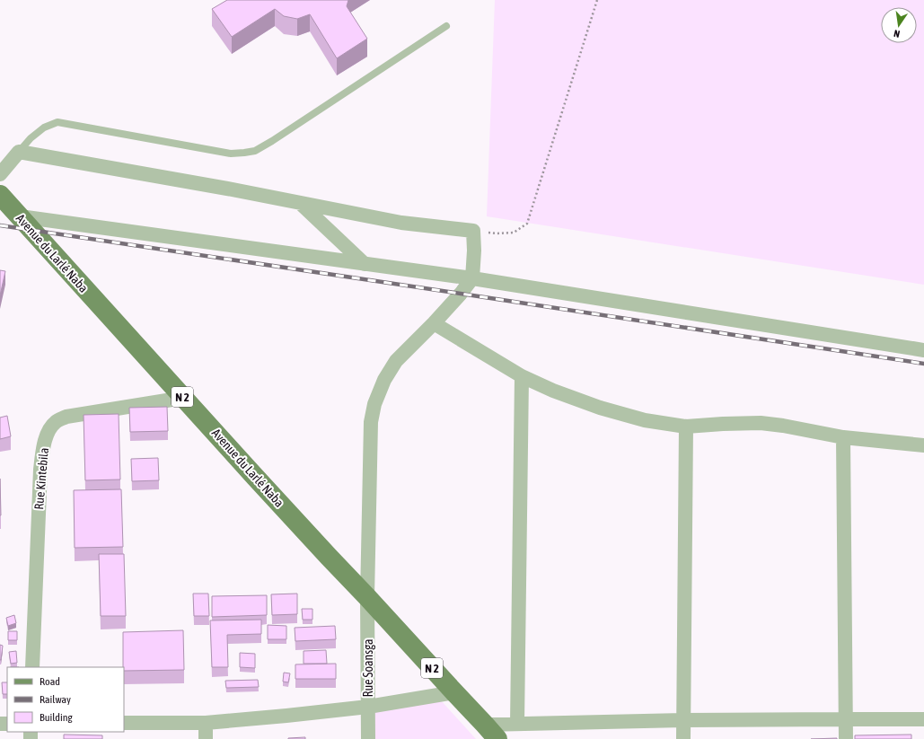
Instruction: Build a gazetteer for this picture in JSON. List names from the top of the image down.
{
  "streets": {
    "main road": ["Avenue du Larlé Naba", "N 2"],
    "street": ["Rue Kintebila", "Rue Soansga"]
  },
  "crossings": [
    ["Avenue du Larlé Naba", "Rue Kintebila"],
    ["Avenue du Larlé Naba", "Rue Soansga"]
  ],
  "legend": ["Road", "Railway", "Building"],
  "north": "bottom"
}
